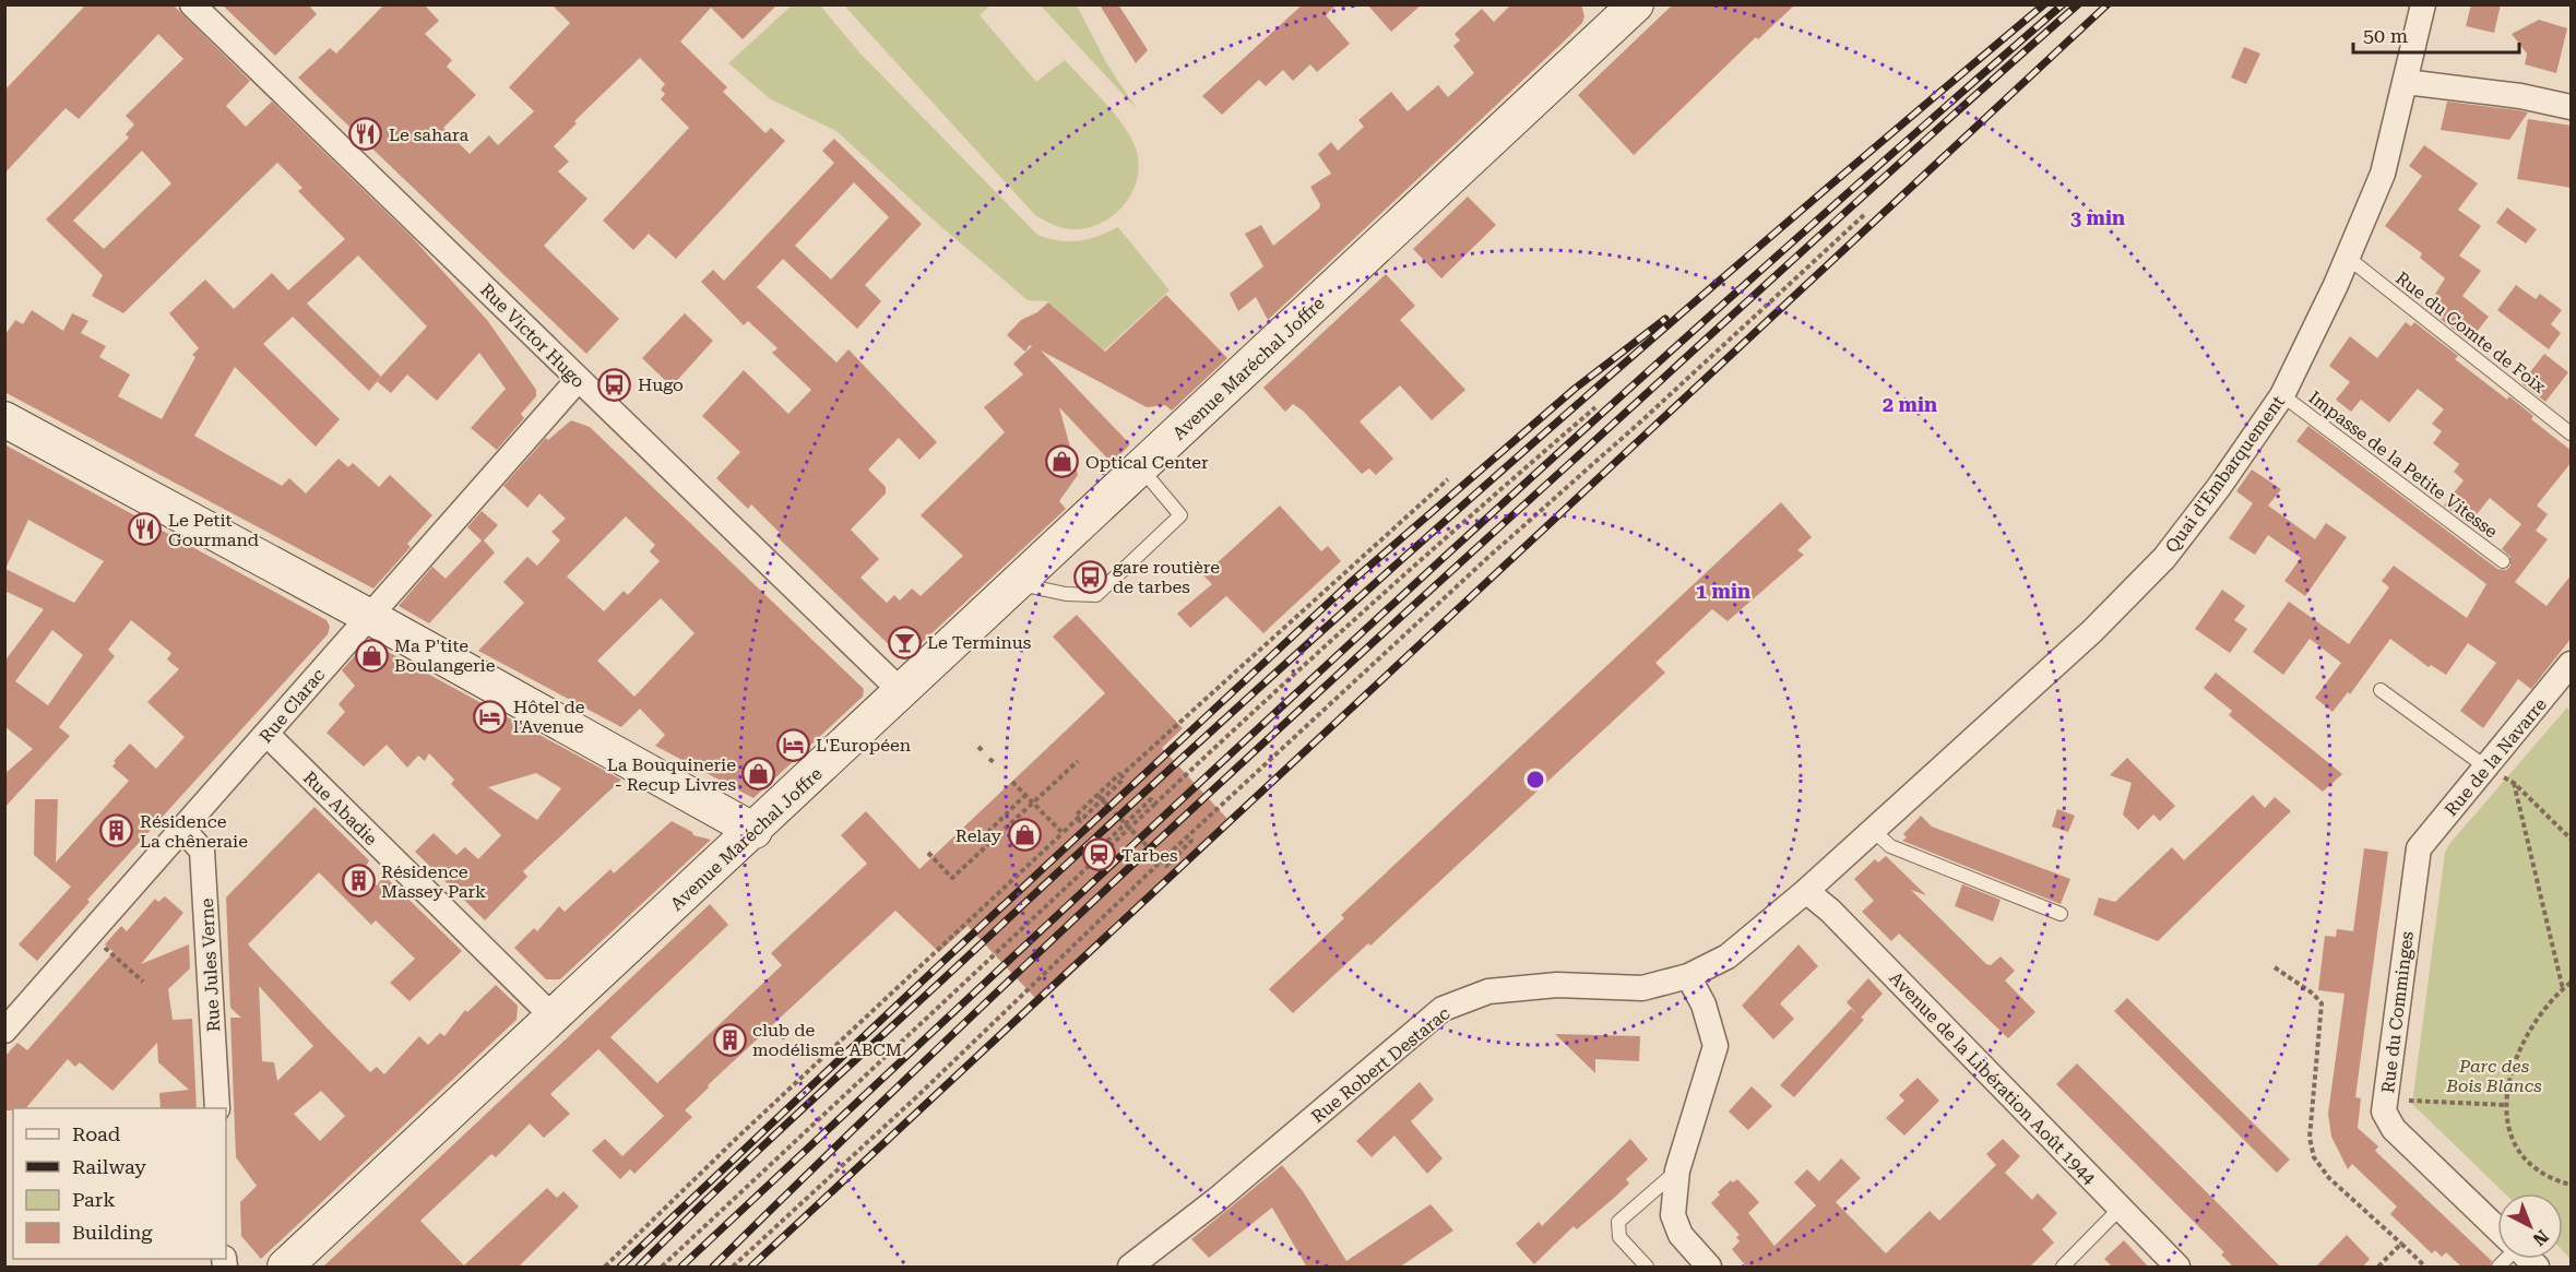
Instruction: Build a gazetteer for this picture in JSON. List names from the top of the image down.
{
  "streets": {
    "main road": ["Avenue Maréchal Joffre"],
    "street": [
      "Rue Victor Hugo",
      "Quai d'Embarquement",
      "Rue Clarac",
      "Rue de la Navarre",
      "Rue Abadie",
      "Rue Jules Verne",
      "Rue du Comminges",
      "Rue Robert Destarac",
      "Avenue de la Libération Août 1944"
    ],
    "lane": ["Rue du Comte de Foix", "Impasse de la Petite Vitesse"]
  },
  "crossings": [
    ["Rue du Comte de Foix", "Quai d'Embarquement"],
    ["Rue Victor Hugo", "Avenue Maréchal Joffre"],
    ["Rue Victor Hugo", "Rue Clarac"],
    ["Avenue Maréchal Joffre", "Rue Abadie"],
    ["Impasse de la Petite Vitesse", "Quai d'Embarquement"],
    ["Quai d'Embarquement", "Rue Robert Destarac"],
    ["Quai d'Embarquement", "Avenue de la Libération Août 1944"],
    ["Rue Clarac", "Rue Abadie"],
    ["Rue Clarac", "Rue Jules Verne"],
    ["Rue de la Navarre", "Rue du Comminges"],
    ["Rue Robert Destarac", "Avenue de la Libération Août 1944"]
  ],
  "parks": ["Parc des Bois Blancs"],
  "places": {
    "restaurant": ["Le sahara", "Le Petit Gourmand"],
    "bus stop": ["Hugo", "gare routière de tarbes"],
    "shop": [
      "Optical Center",
      "Ma P'tite Boulangerie",
      "La Bouquinerie - Recup Livres",
      "Relay"
    ],
    "bar": ["Le Terminus"],
    "hotel": ["Hôtel de l'Avenue", "L'Européen"],
    "building": ["Résidence La chêneraie", "Résidence Massey Park", "club de modélisme ABCM"],
    "station": ["Tarbes"]
  },
  "legend": [
    "Road",
    "Railway",
    "Park",
    "Building"
  ],
  "scale_bar": "50 m",
  "north": "bottom right",
  "rings": ["3 min", "2 min", "1 min"]
}
